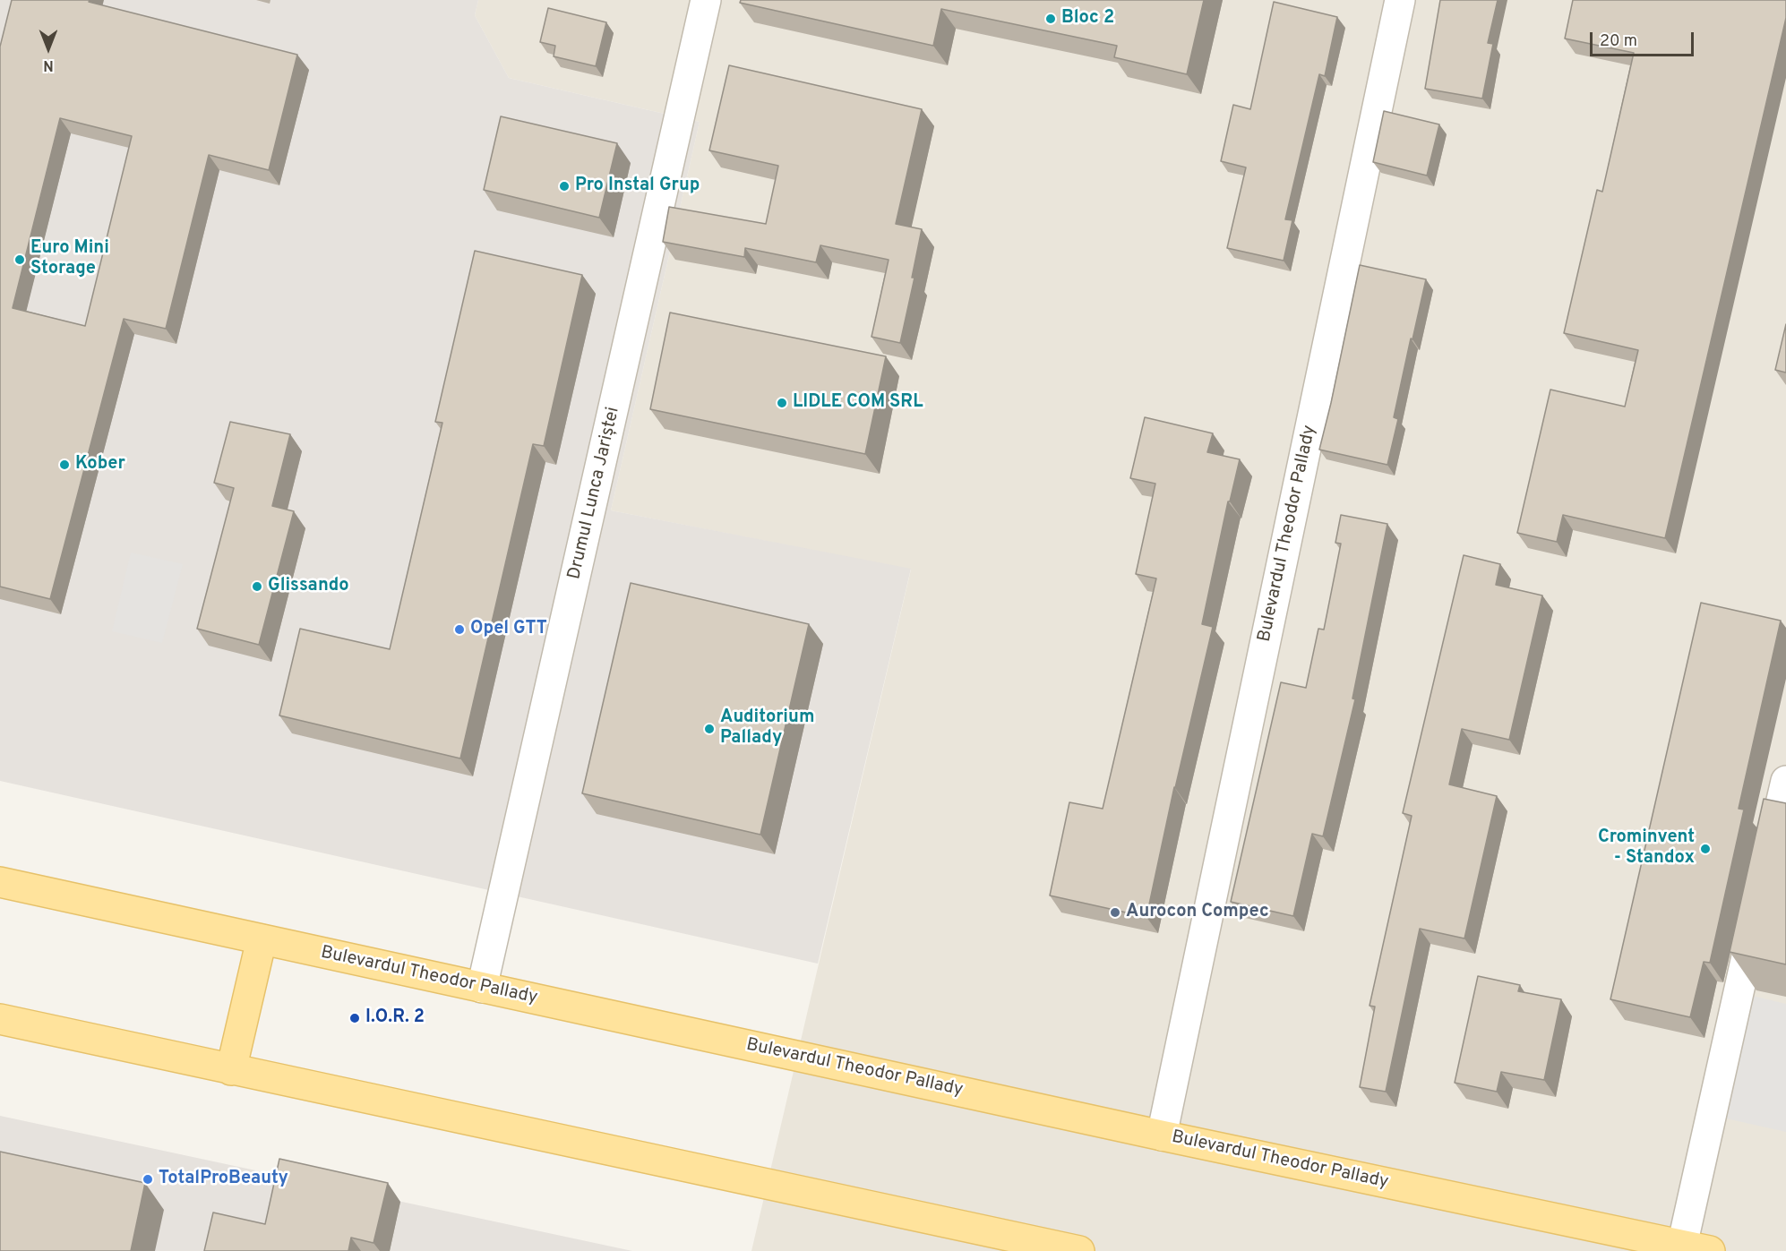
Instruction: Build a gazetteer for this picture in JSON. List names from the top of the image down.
{
  "streets": {
    "main road": ["Bulevardul Theodor Pallady"],
    "street": ["Drumul Lunca Jariștei"]
  },
  "crossings": [
    ["Drumul Lunca Jariștei", "Bulevardul Theodor Pallady"]
  ],
  "places": [
    "Bloc 2",
    "Pro Instal Grup",
    "Euro Mini Storage",
    "LIDLE COM SRL",
    "Kober",
    "Glissando",
    "Opel GTT",
    "Auditorium Pallady",
    "Crominvent - Standox",
    "Aurocon Compec",
    "I.O.R. 2",
    "TotalProBeauty"
  ],
  "scale_bar": "20 m",
  "north": "bottom"
}
